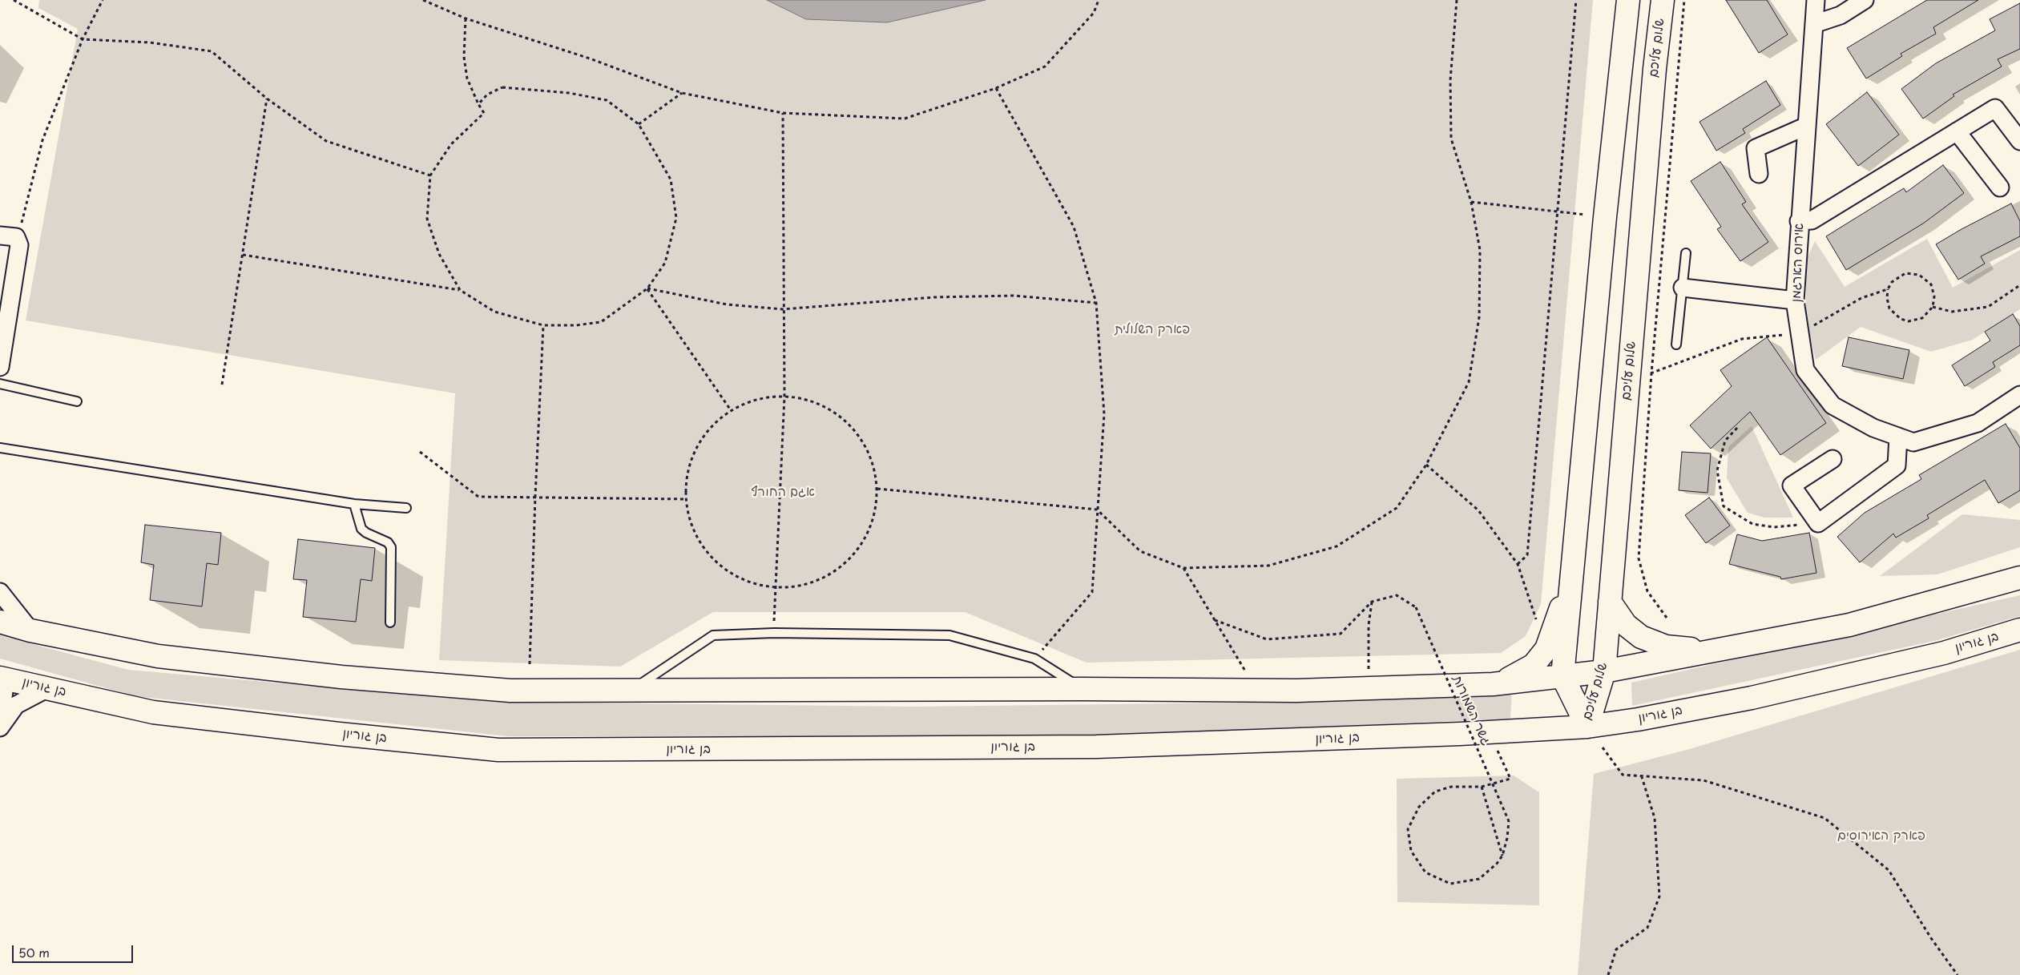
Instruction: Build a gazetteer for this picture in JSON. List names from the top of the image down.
{
  "streets": {
    "main road": ["שלום עליכם", "בן גוריון"],
    "street": ["אירוס הארגמן"],
    "path": ["גשר השמורות"]
  },
  "crossings": [
    ["שלום עליכם", "בן גוריון"]
  ],
  "parks": ["פארק השלולית", "אגם החורף", "פארק האירוסים"],
  "scale_bar": "50 m"
}
